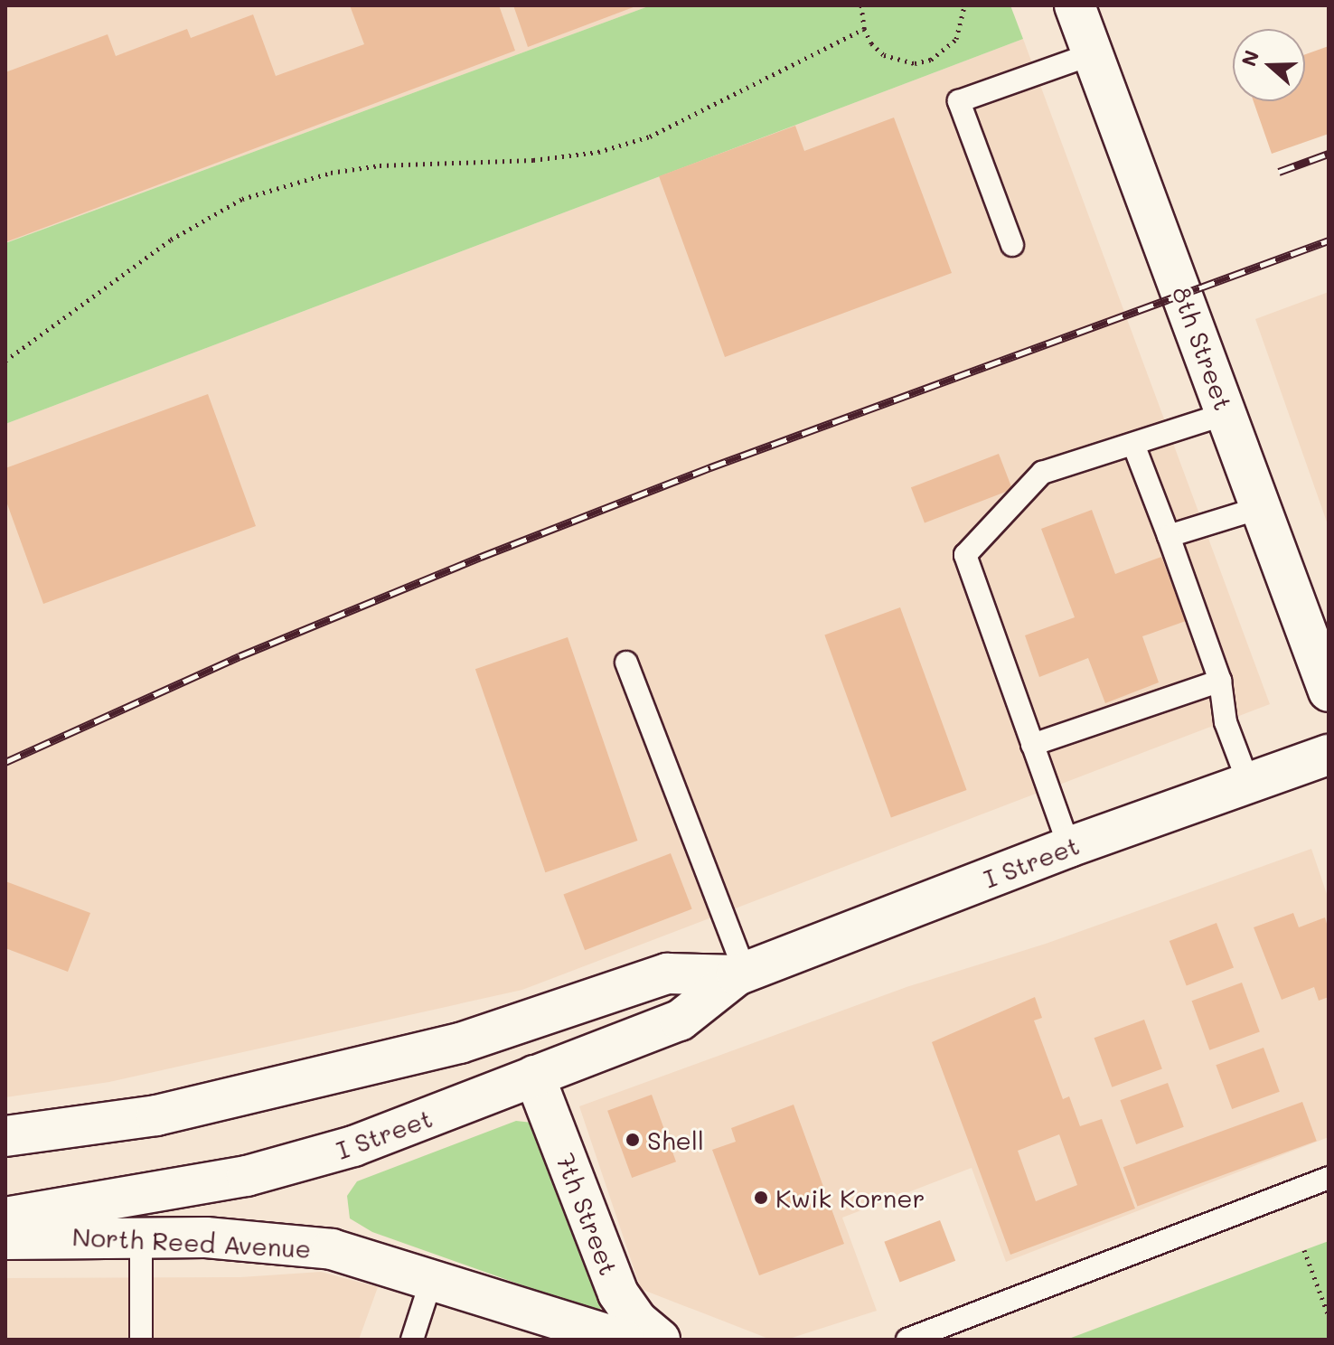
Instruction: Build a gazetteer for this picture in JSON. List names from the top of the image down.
{
  "streets": {
    "main road": [
      "8th Street",
      "I Street",
      "7th Street",
      "North Reed Avenue"
    ]
  },
  "crossings": [
    ["I Street", "7th Street"]
  ],
  "places": ["Shell", "Kwik Korner"],
  "north": "left"
}
